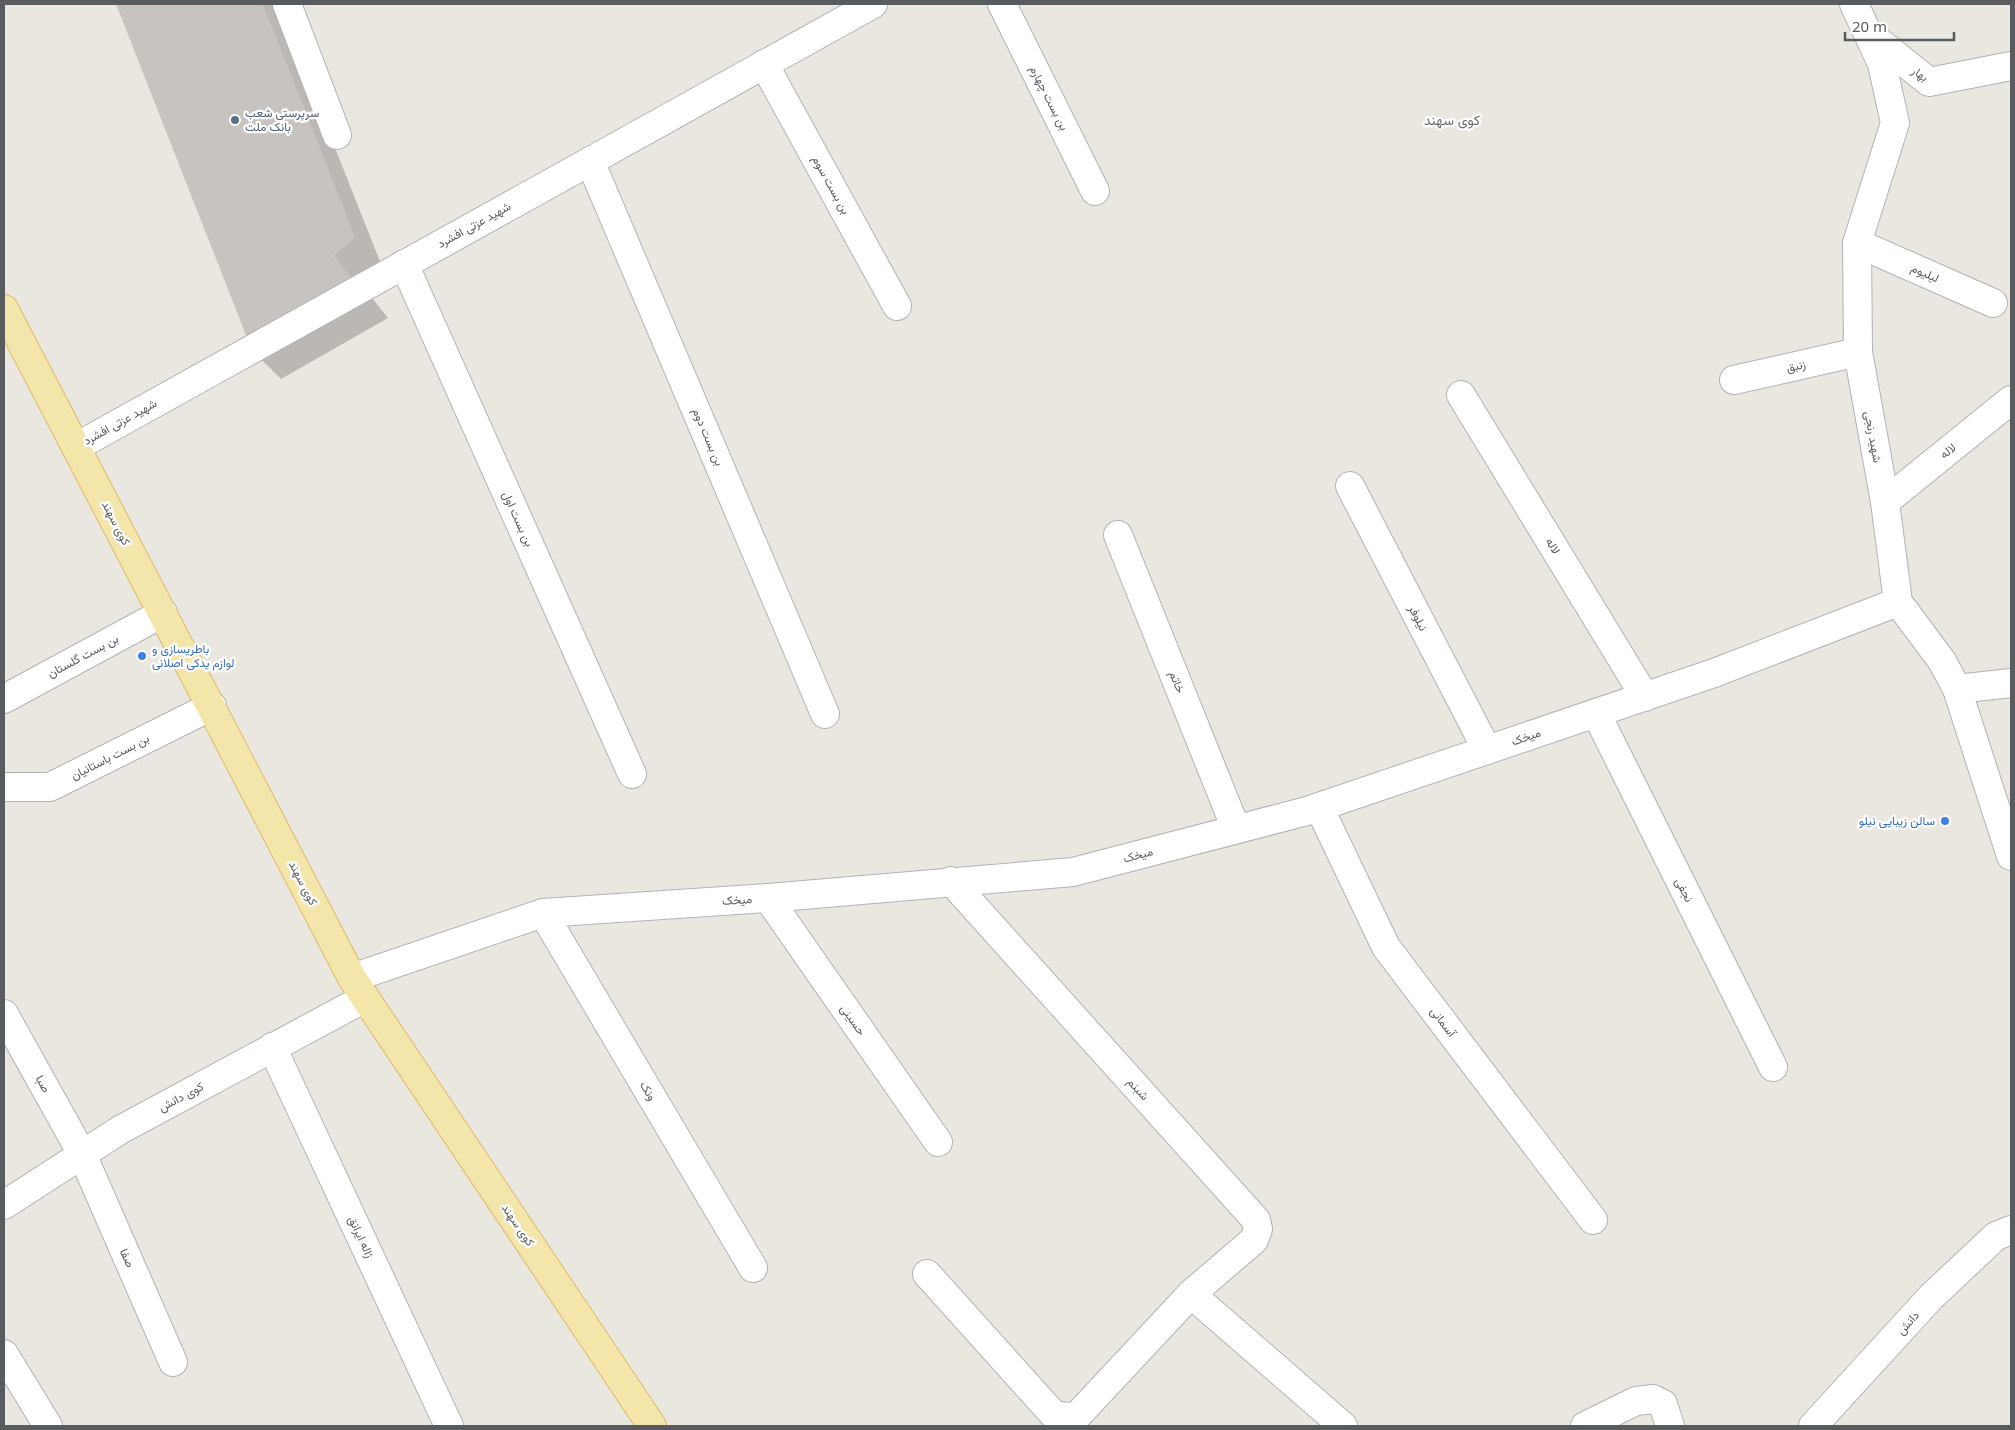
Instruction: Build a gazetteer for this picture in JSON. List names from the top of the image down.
{
  "streets": {
    "main road": ["کوی سهند"],
    "street": [
      "بهار",
      "بن بست چهارم",
      "بن بست سوم",
      "شهید عزتی افشرد",
      "لیلیوم",
      "زنبق",
      "بن بست دوم",
      "شهید رنجی",
      "لاله",
      "بن بست اول",
      "نیلوفر",
      "بن بست گلستان",
      "خاتم",
      "میخک",
      "بن بست باستانیان",
      "نجفی",
      "حسینی",
      "آسمانی",
      "صبا",
      "شبنم",
      "ونک",
      "کوی دانش",
      "ژاله ایرانق",
      "صفا",
      "دانش"
    ]
  },
  "crossings": [
    ["بهار", "شهید رنجی"],
    ["بن بست سوم", "شهید عزتی افشرد"],
    ["شهید عزتی افشرد", "بن بست دوم"],
    ["شهید عزتی افشرد", "بن بست اول"],
    ["شهید عزتی افشرد", "کوی سهند"],
    ["لیلیوم", "شهید رنجی"],
    ["زنبق", "شهید رنجی"],
    ["شهید رنجی", "لاله"],
    ["شهید رنجی", "میخک"],
    ["لاله", "میخک"],
    ["کوی سهند", "بن بست گلستان"],
    ["کوی سهند", "میخک"],
    ["کوی سهند", "بن بست باستانیان"],
    ["کوی سهند", "کوی دانش"],
    ["نیلوفر", "میخک"],
    ["خاتم", "میخک"],
    ["میخک", "نجفی"],
    ["میخک", "حسینی"],
    ["میخک", "آسمانی"],
    ["میخک", "شبنم"],
    ["میخک", "ونک"],
    ["میخک", "کوی دانش"],
    ["صبا", "کوی دانش"],
    ["صبا", "صفا"],
    ["کوی دانش", "ژاله ایرانق"],
    ["کوی دانش", "صفا"]
  ],
  "districts": ["کوی سهند"],
  "places": ["سرپرستی شعب بانک ملت", "باطریسازی و لوازم یدکی اصلانی", "سالن زیبایی نیلو"],
  "scale_bar": "20 m"
}
